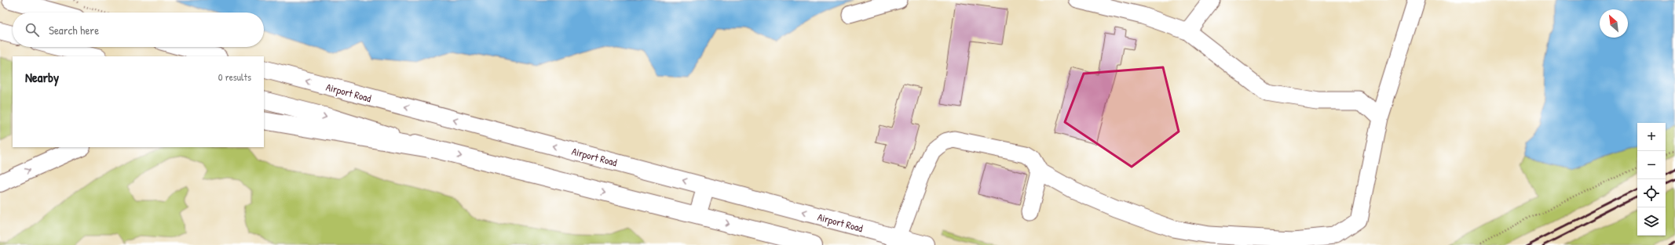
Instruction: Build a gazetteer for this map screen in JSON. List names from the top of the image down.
{
  "streets": {
    "main road": ["Airport Road"]
  },
  "north": "top left",
  "page": {
    "search": "Search here",
    "heading": ["Nearby", "0 results"],
    "map_buttons": ["+", "−"]
  }
}
